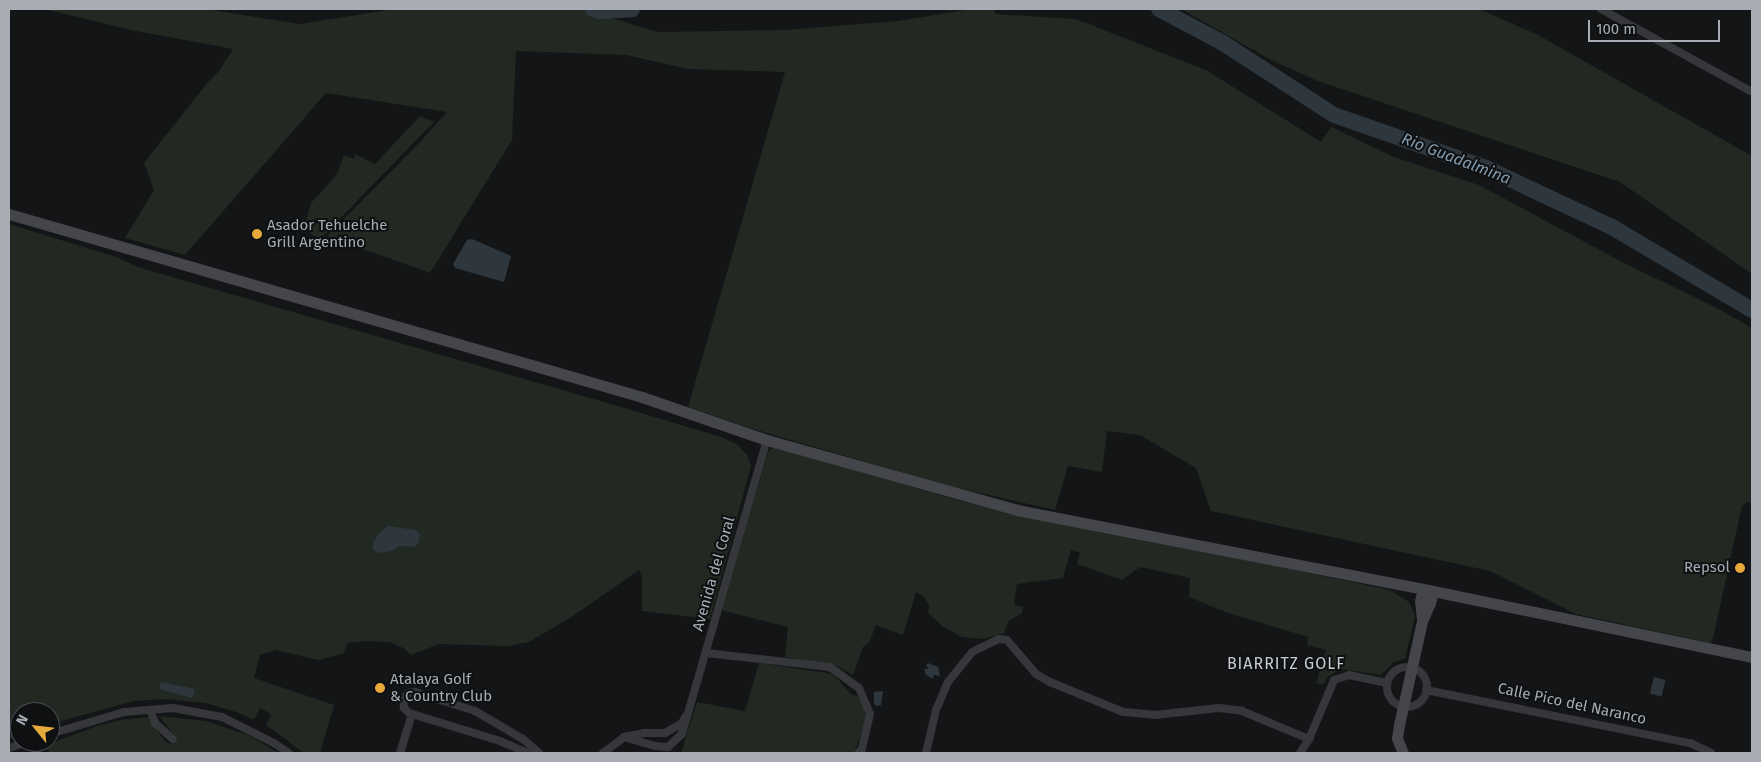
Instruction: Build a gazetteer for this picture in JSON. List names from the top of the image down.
{
  "streets": {
    "street": ["Avenida del Coral", "Calle Pico del Naranco"]
  },
  "districts": ["BIARRITZ GOLF"],
  "water": ["Rio Guadalmina"],
  "places": ["Asador Tehuelche Grill Argentino", "Repsol", "Atalaya Golf & Country Club"],
  "scale_bar": "100 m",
  "north": "top left"
}
